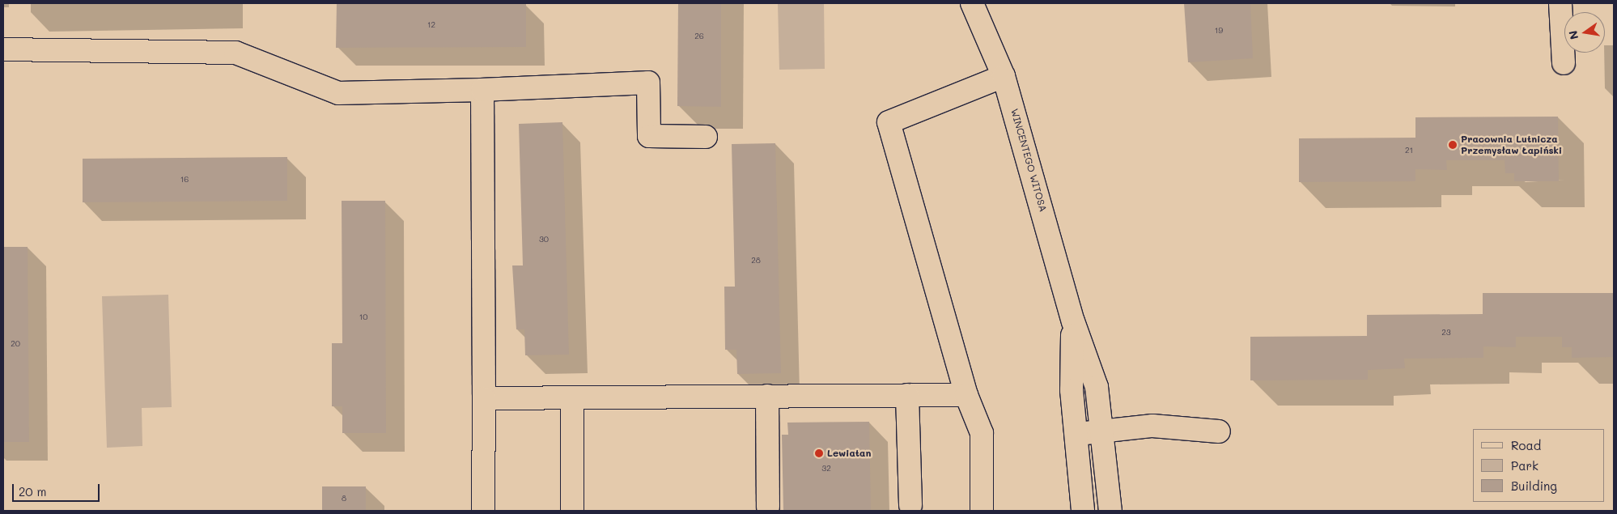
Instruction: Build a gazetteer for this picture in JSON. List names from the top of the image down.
{
  "streets": {
    "street": ["WINCENTEGO WITOSA"]
  },
  "places": ["Pracownia Lutnicza Przemysław Łapiński", "Lewiatan"],
  "house_numbers": [
    "12",
    "19",
    "26",
    "21",
    "16",
    "30",
    "28",
    "10",
    "23",
    "20",
    "32",
    "8"
  ],
  "legend": ["Road", "Park", "Building"],
  "scale_bar": "20 m",
  "north": "left"
}
